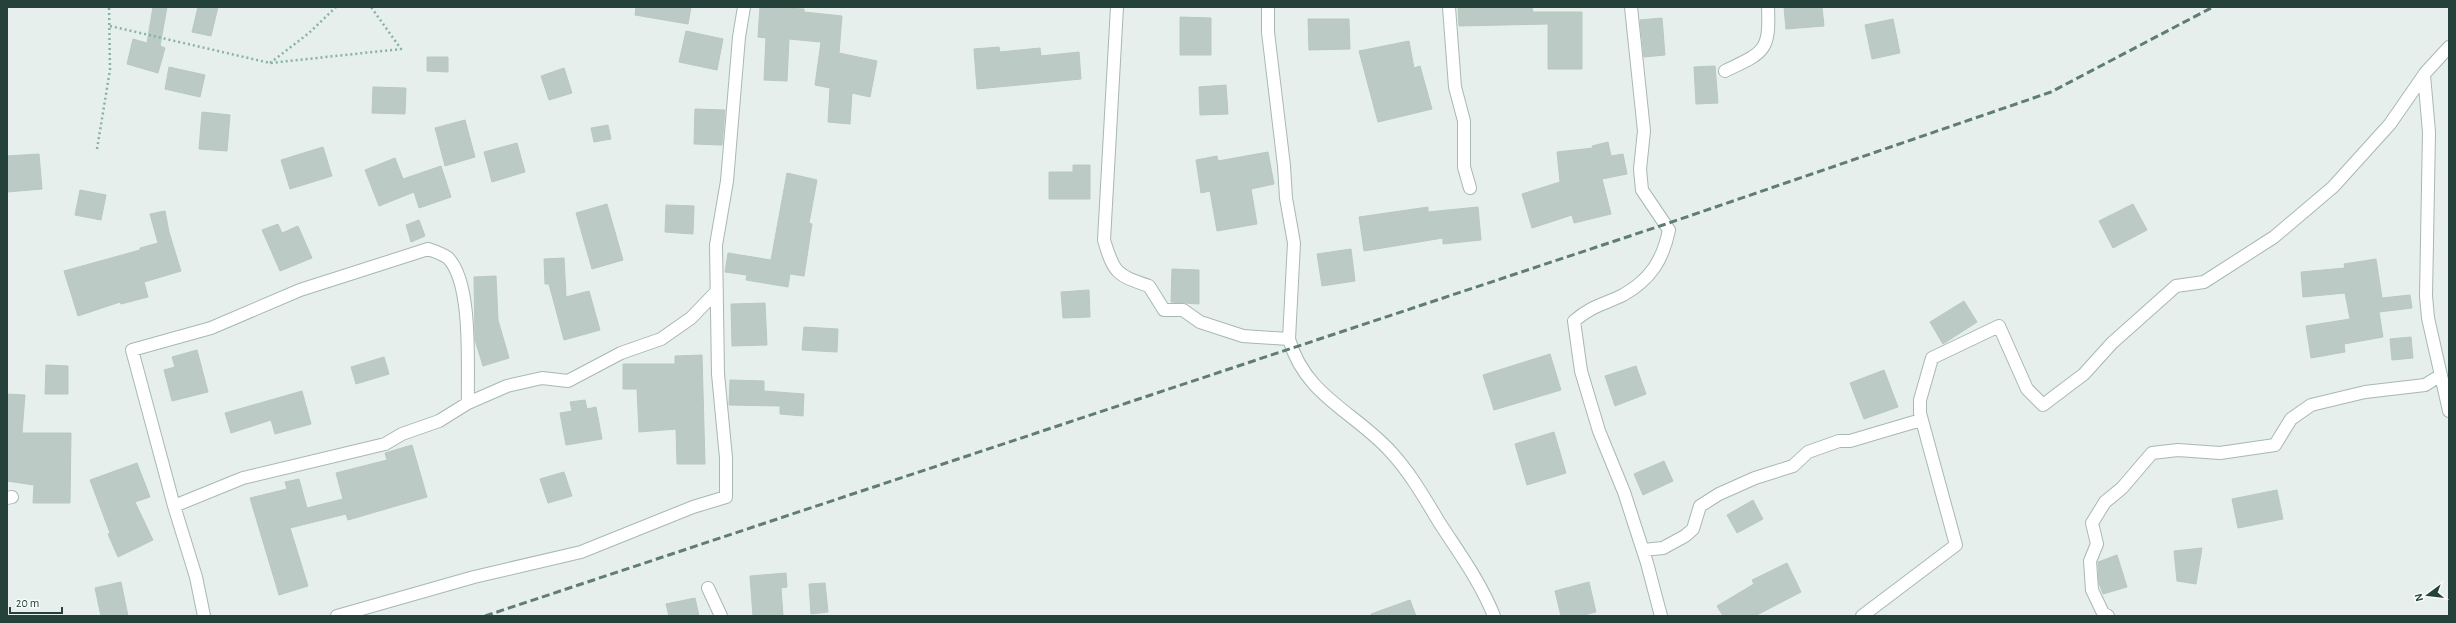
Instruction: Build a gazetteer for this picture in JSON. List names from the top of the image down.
{
  "scale_bar": "20 m",
  "north": "left"
}
